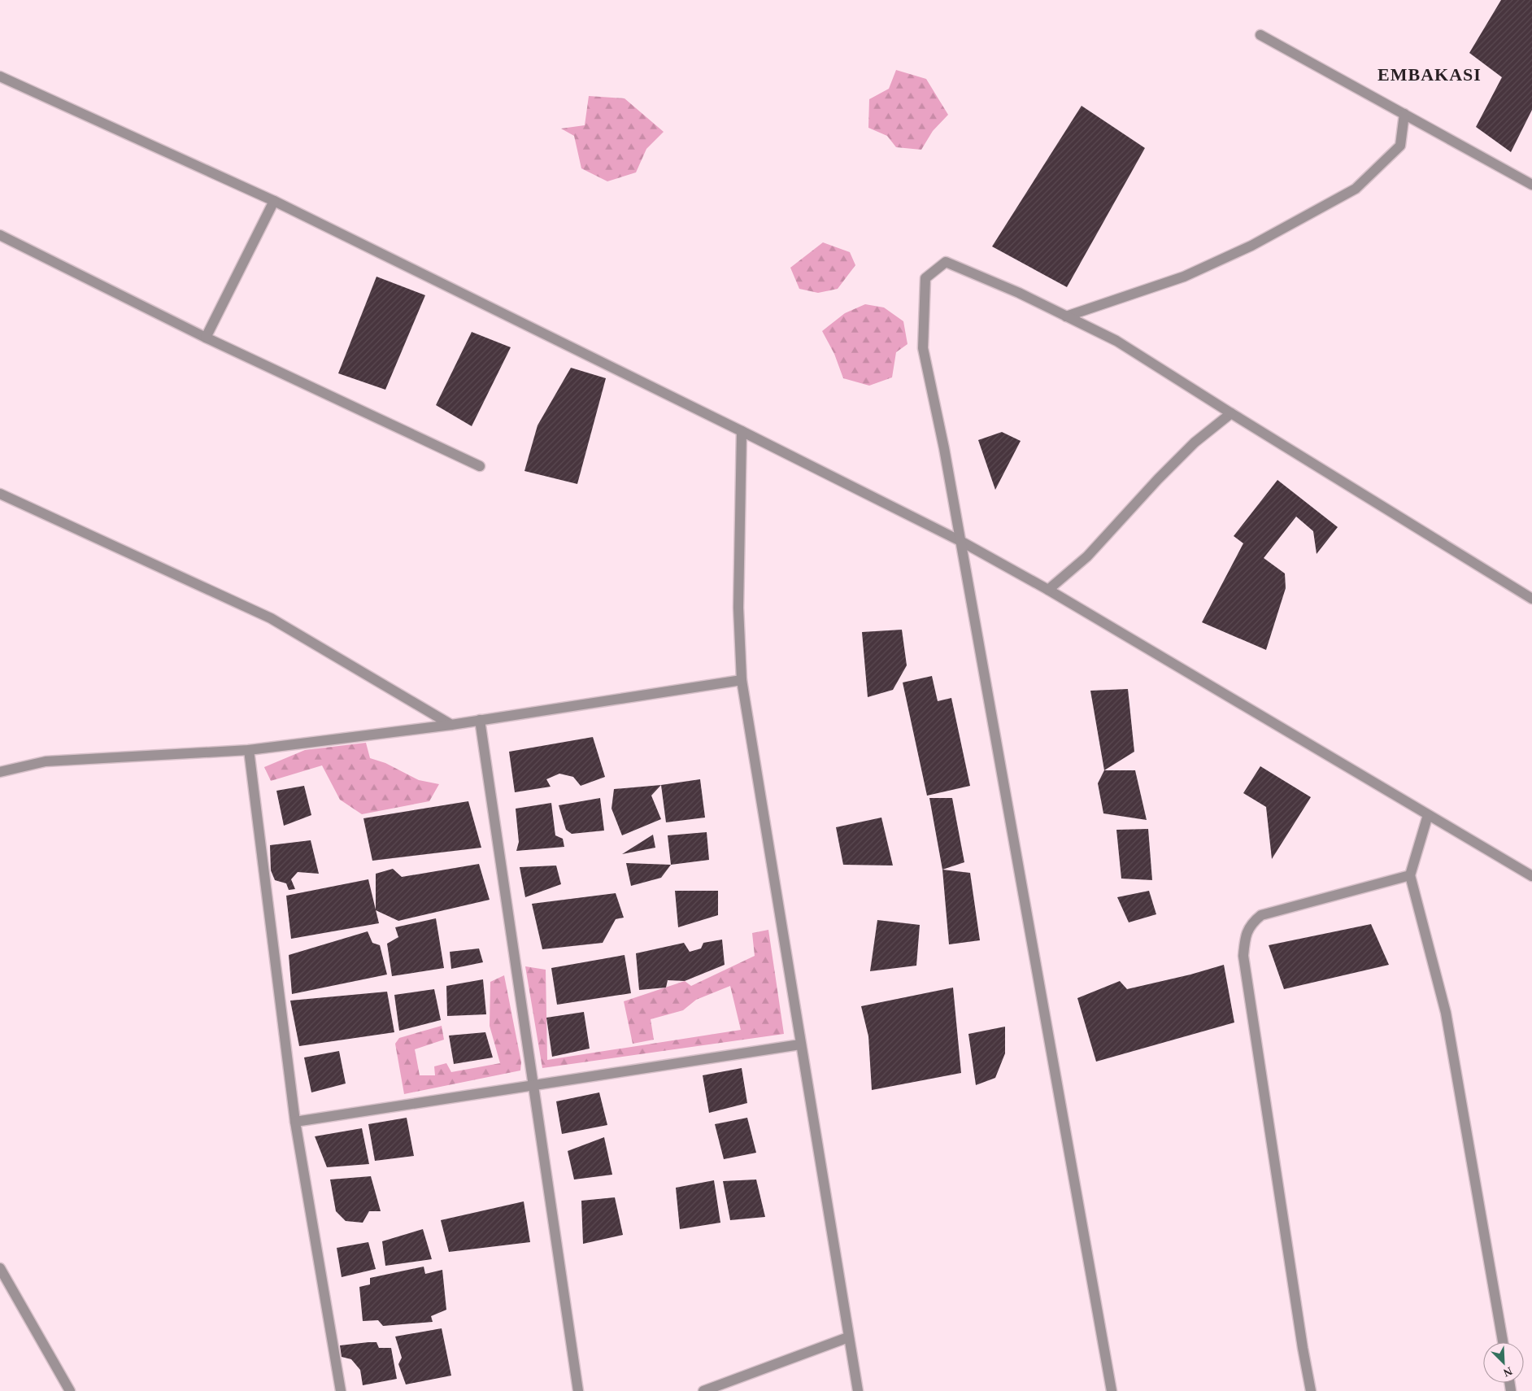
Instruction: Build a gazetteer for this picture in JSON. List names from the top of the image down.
{
  "districts": ["EMBAKASI"],
  "north": "bottom right"
}
